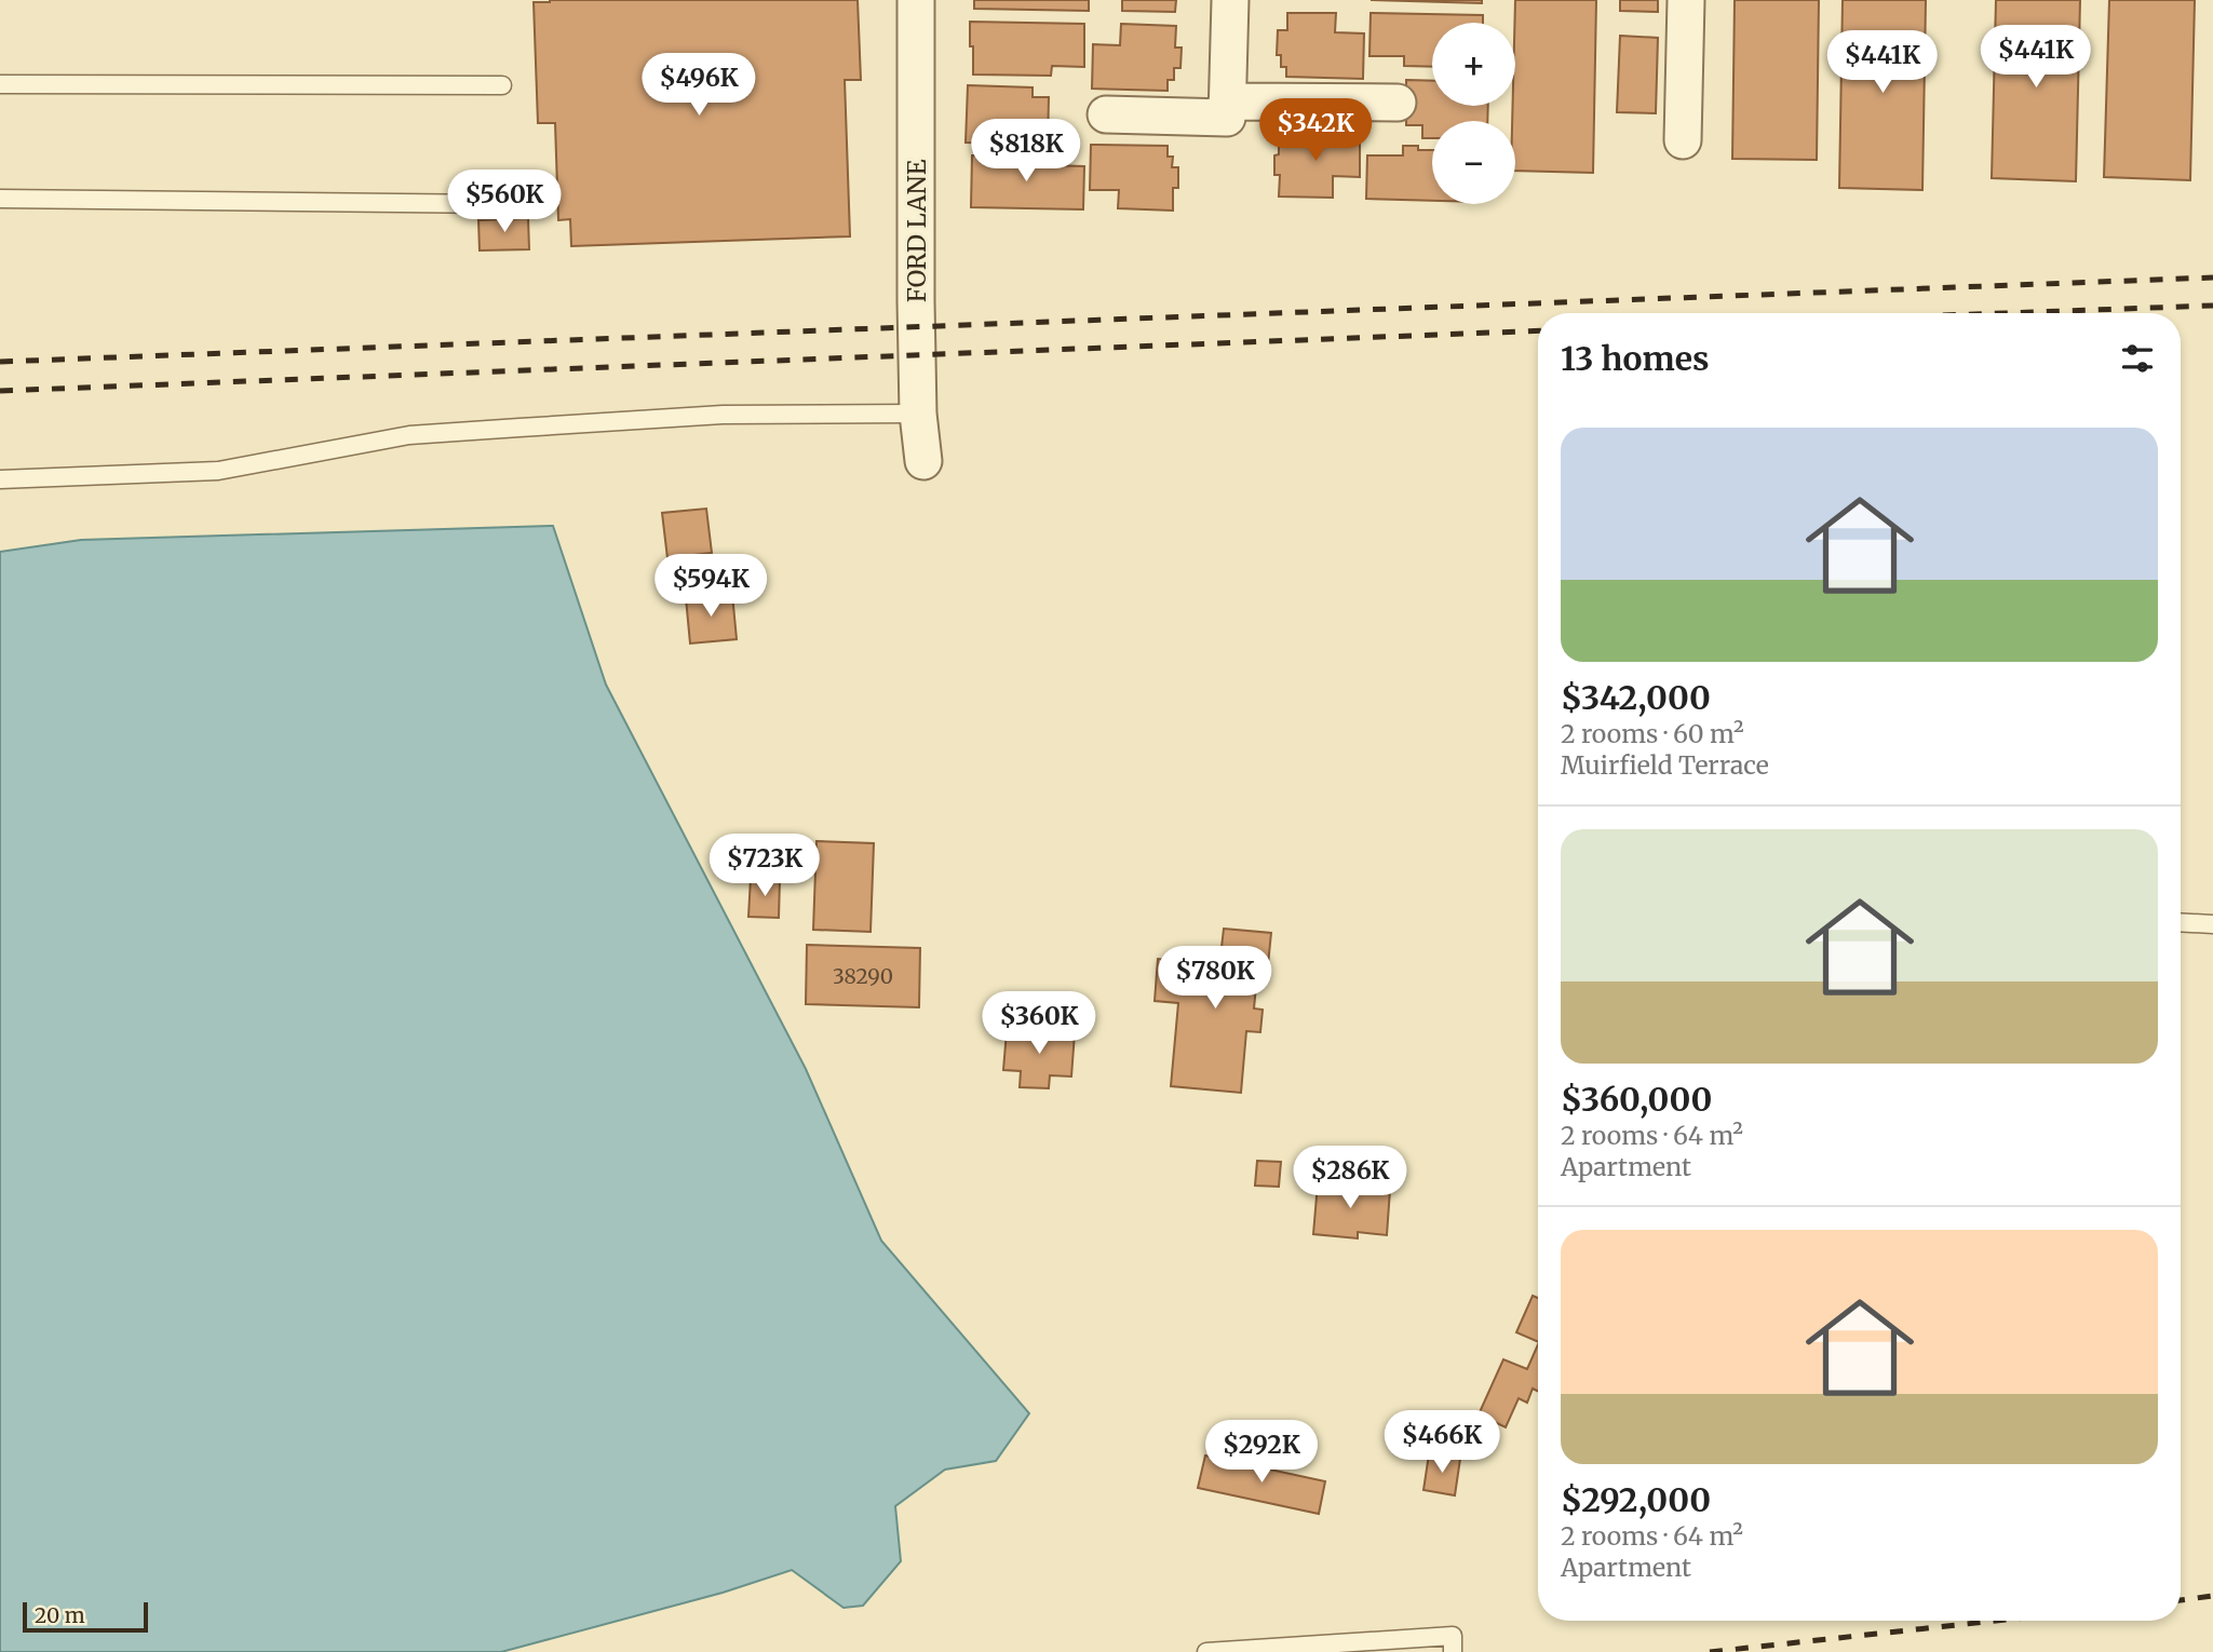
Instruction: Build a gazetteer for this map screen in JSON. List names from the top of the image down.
{
  "streets": {
    "street": ["FORD LANE"]
  },
  "house_numbers": ["38290"],
  "scale_bar": "20 m",
  "page": {
    "map_buttons": ["+", "−"],
    "price": [
      "$441K",
      "$441K",
      "$496K",
      "$342K",
      "$818K",
      "$560K",
      "$594K",
      "$723K",
      "$780K",
      "$360K",
      "$286K",
      "$466K",
      "$292K"
    ],
    "heading": "13 homes",
    "list": [
      {
        "name": "$342,000",
        "note": "2 rooms · 60 m² · Muirfield Terrace"
      },
      {
        "name": "$360,000",
        "note": "2 rooms · 64 m² · Apartment"
      },
      {
        "name": "$292,000",
        "note": "2 rooms · 64 m² · Apartment"
      }
    ],
    "scale": "20 m"
  }
}
